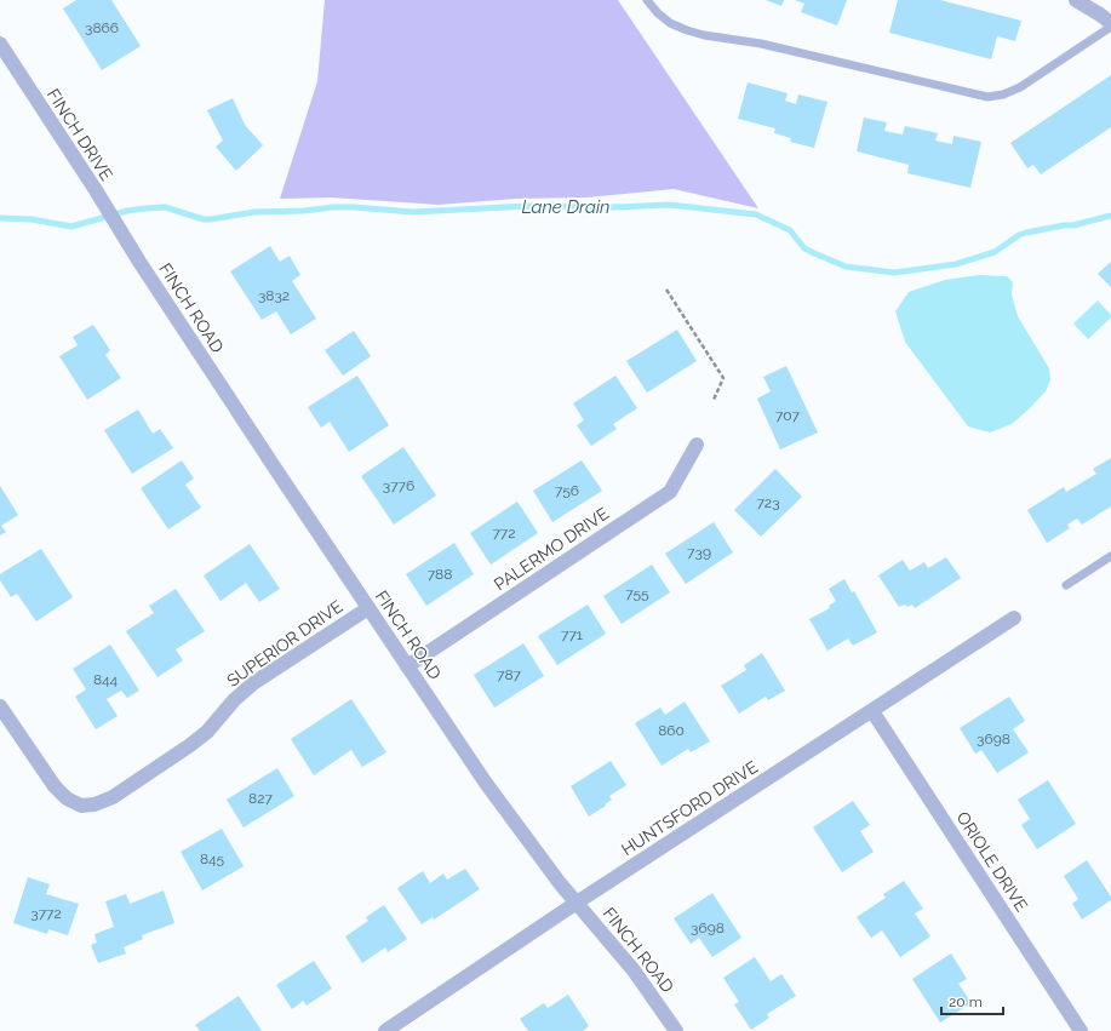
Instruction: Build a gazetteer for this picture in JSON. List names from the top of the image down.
{
  "streets": {
    "street": [
      "FINCH DRIVE",
      "FINCH ROAD",
      "PALERMO DRIVE",
      "SUPERIOR DRIVE",
      "HUNTSFORD DRIVE",
      "ORIOLE DRIVE"
    ]
  },
  "crossings": [
    ["FINCH DRIVE", "FINCH ROAD"],
    ["FINCH ROAD", "PALERMO DRIVE"],
    ["FINCH ROAD", "SUPERIOR DRIVE"],
    ["FINCH ROAD", "HUNTSFORD DRIVE"],
    ["HUNTSFORD DRIVE", "ORIOLE DRIVE"]
  ],
  "water": ["Lane Drain"],
  "house_numbers": [
    "3866",
    "3832",
    "707",
    "3776",
    "756",
    "723",
    "772",
    "739",
    "788",
    "755",
    "771",
    "787",
    "844",
    "860",
    "3698",
    "827",
    "845",
    "3772",
    "3698"
  ],
  "scale_bar": "20 m"
}
